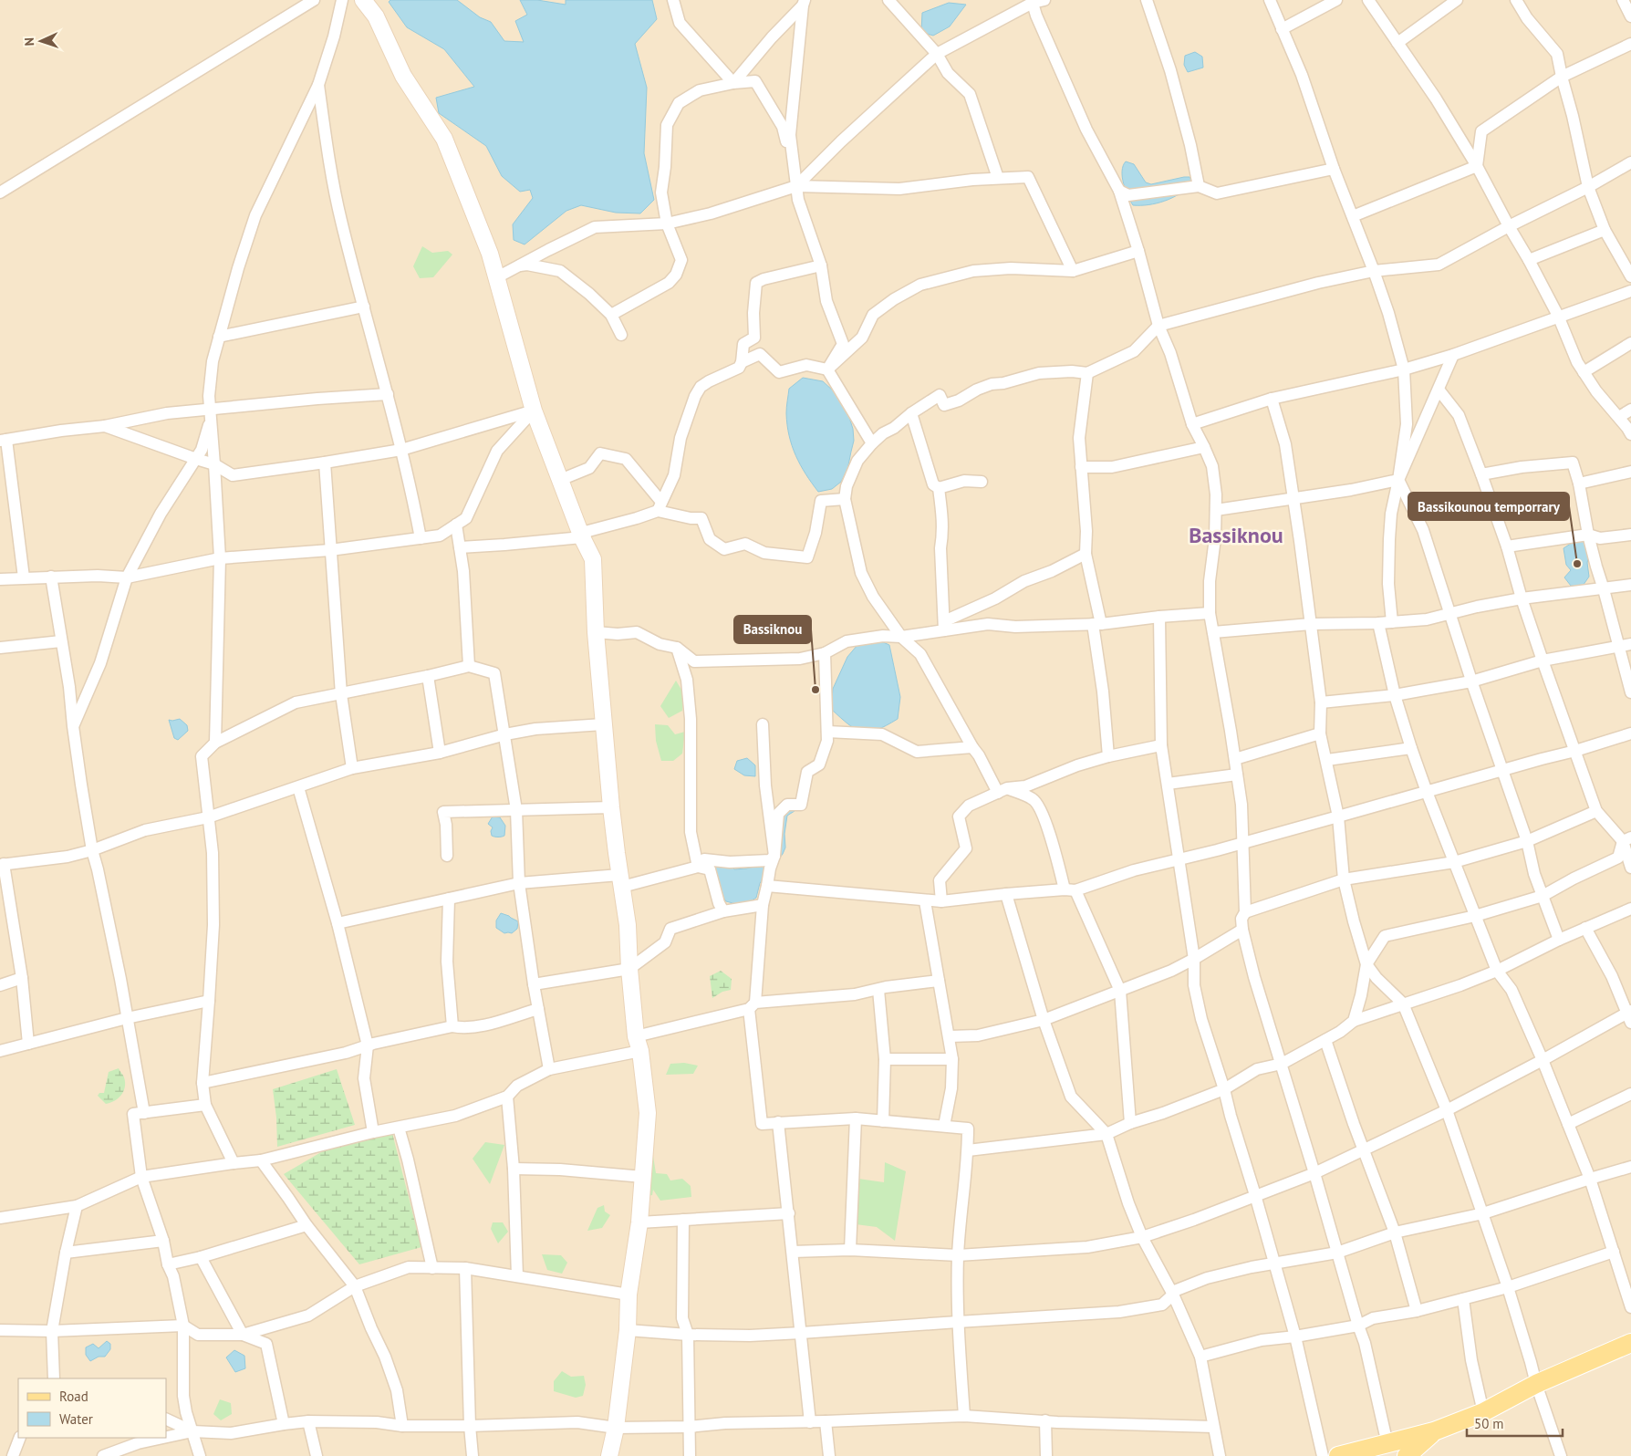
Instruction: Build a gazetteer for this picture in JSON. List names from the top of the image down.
{
  "districts": ["Bassiknou"],
  "places": ["Bassikounou temporrary", "Bassiknou"],
  "legend": ["Road", "Water"],
  "scale_bar": "50 m",
  "north": "left"
}
